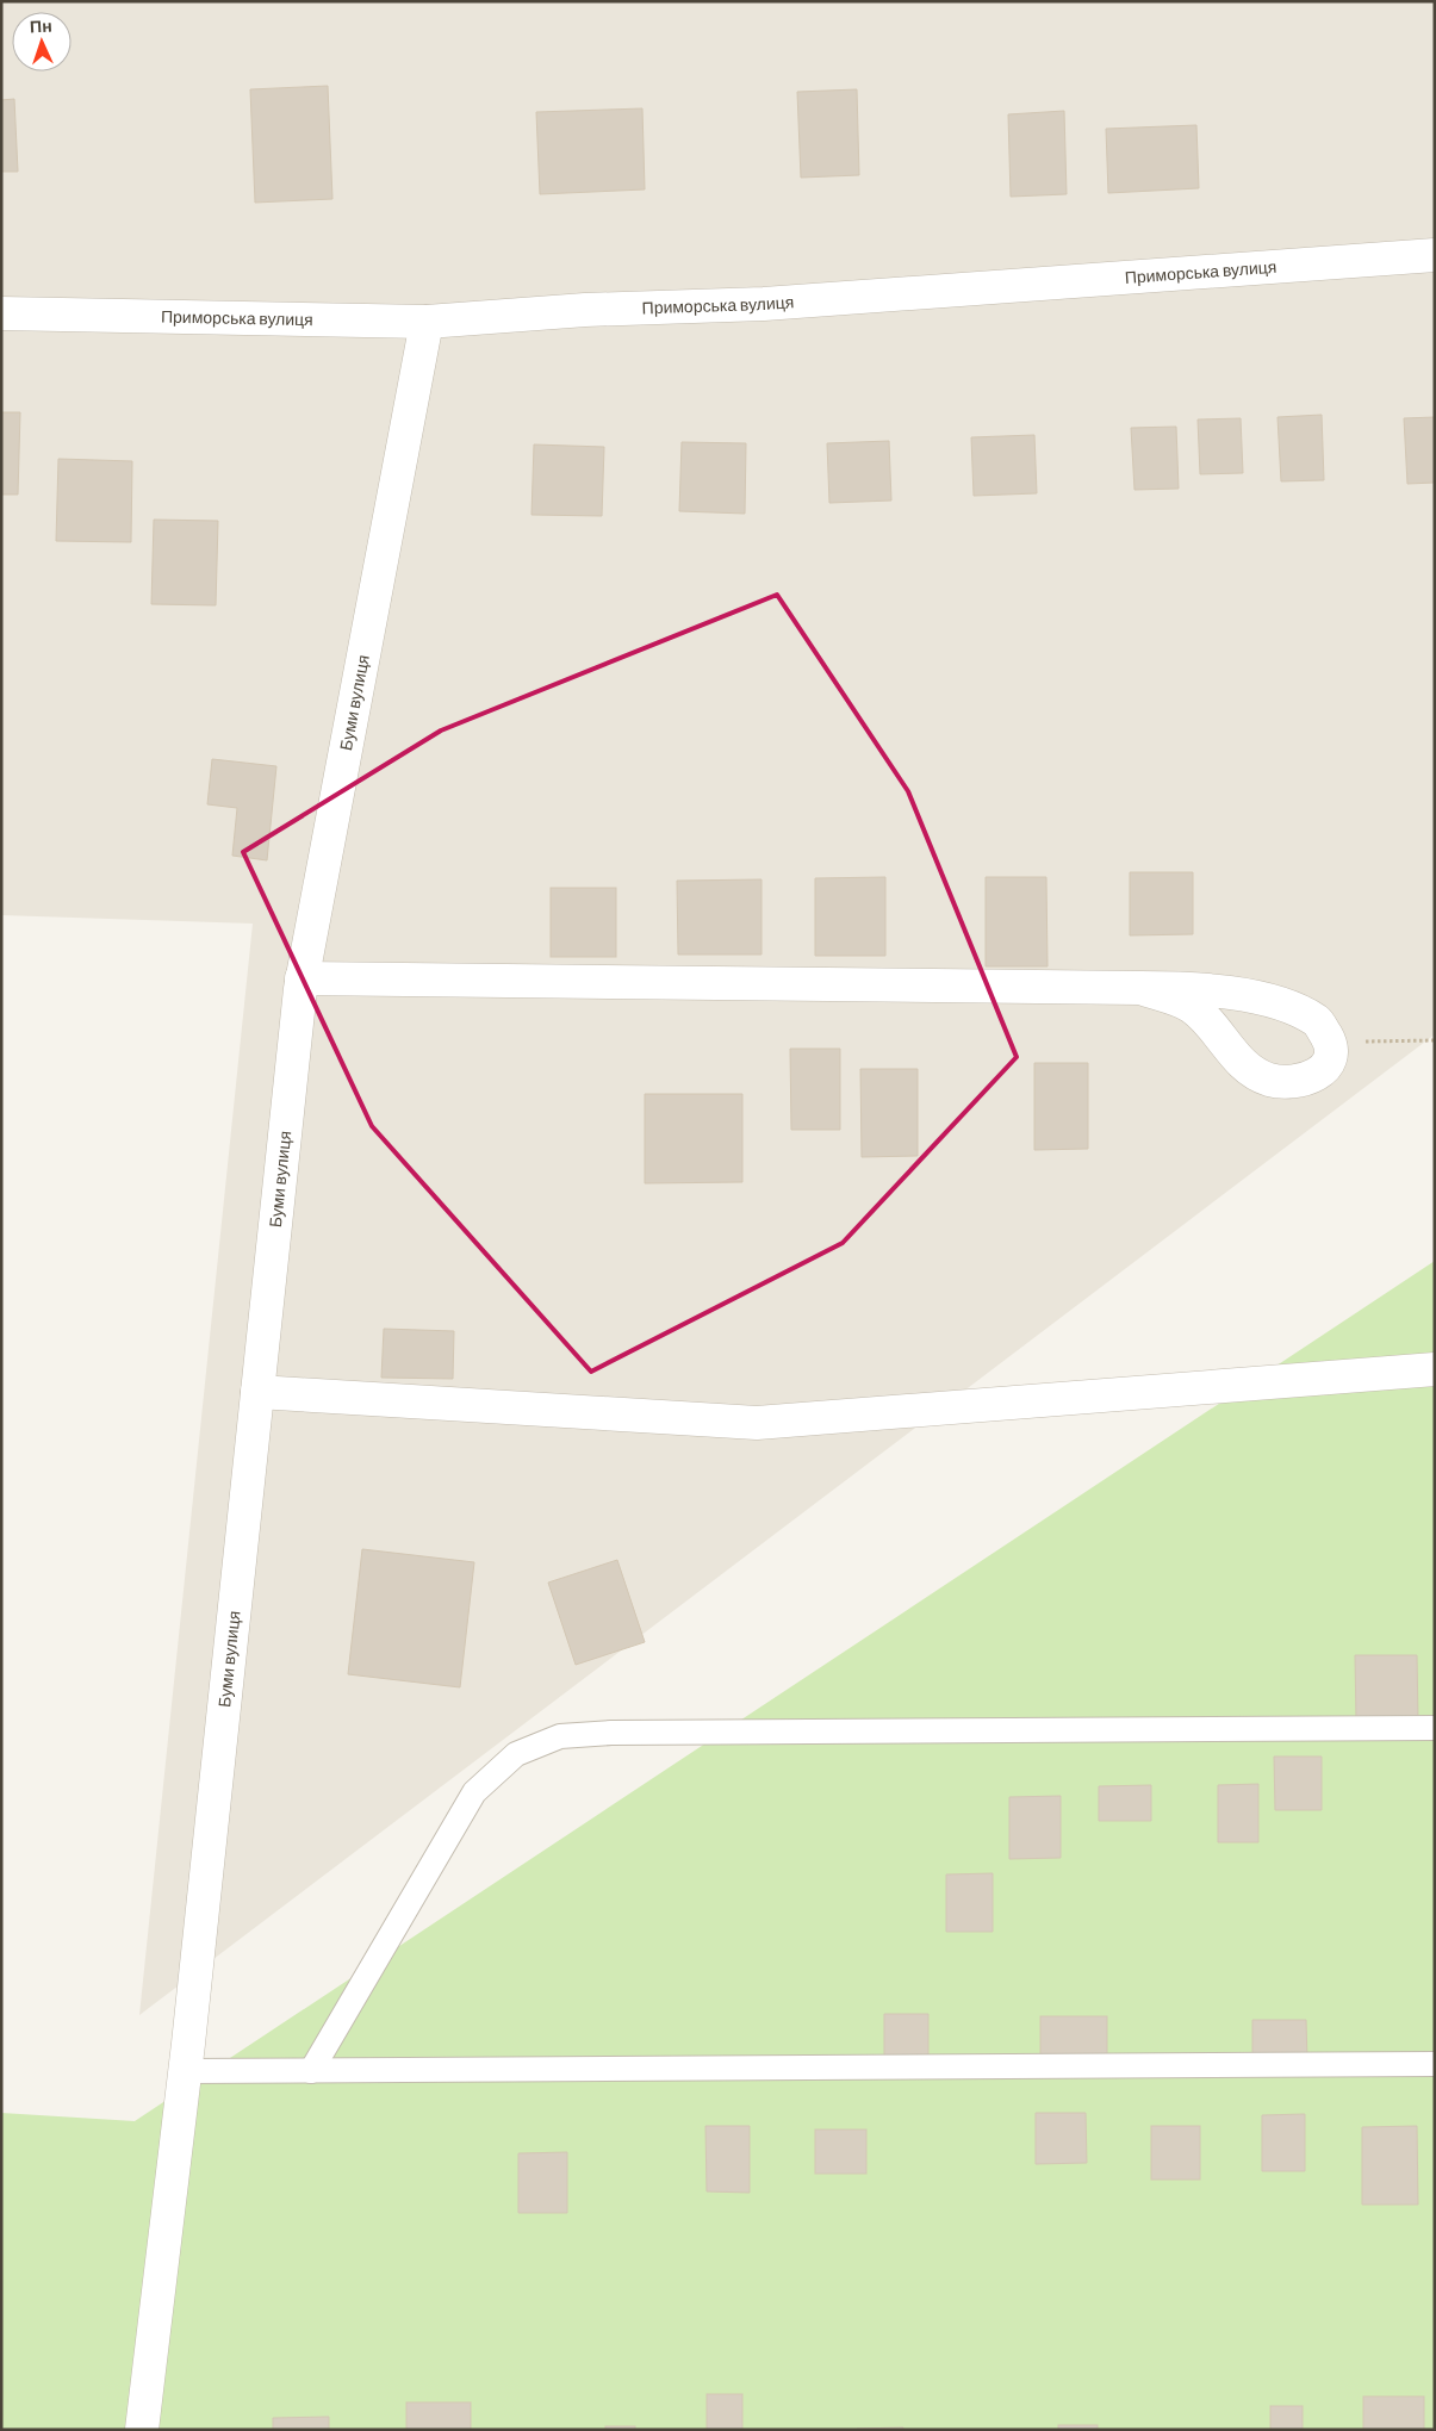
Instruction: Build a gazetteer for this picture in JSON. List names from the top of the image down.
{
  "streets": {
    "street": ["Приморська вулиця", "Буми вулиця"]
  },
  "crossings": [
    ["Приморська вулиця", "Буми вулиця"]
  ],
  "north": "top"
}
